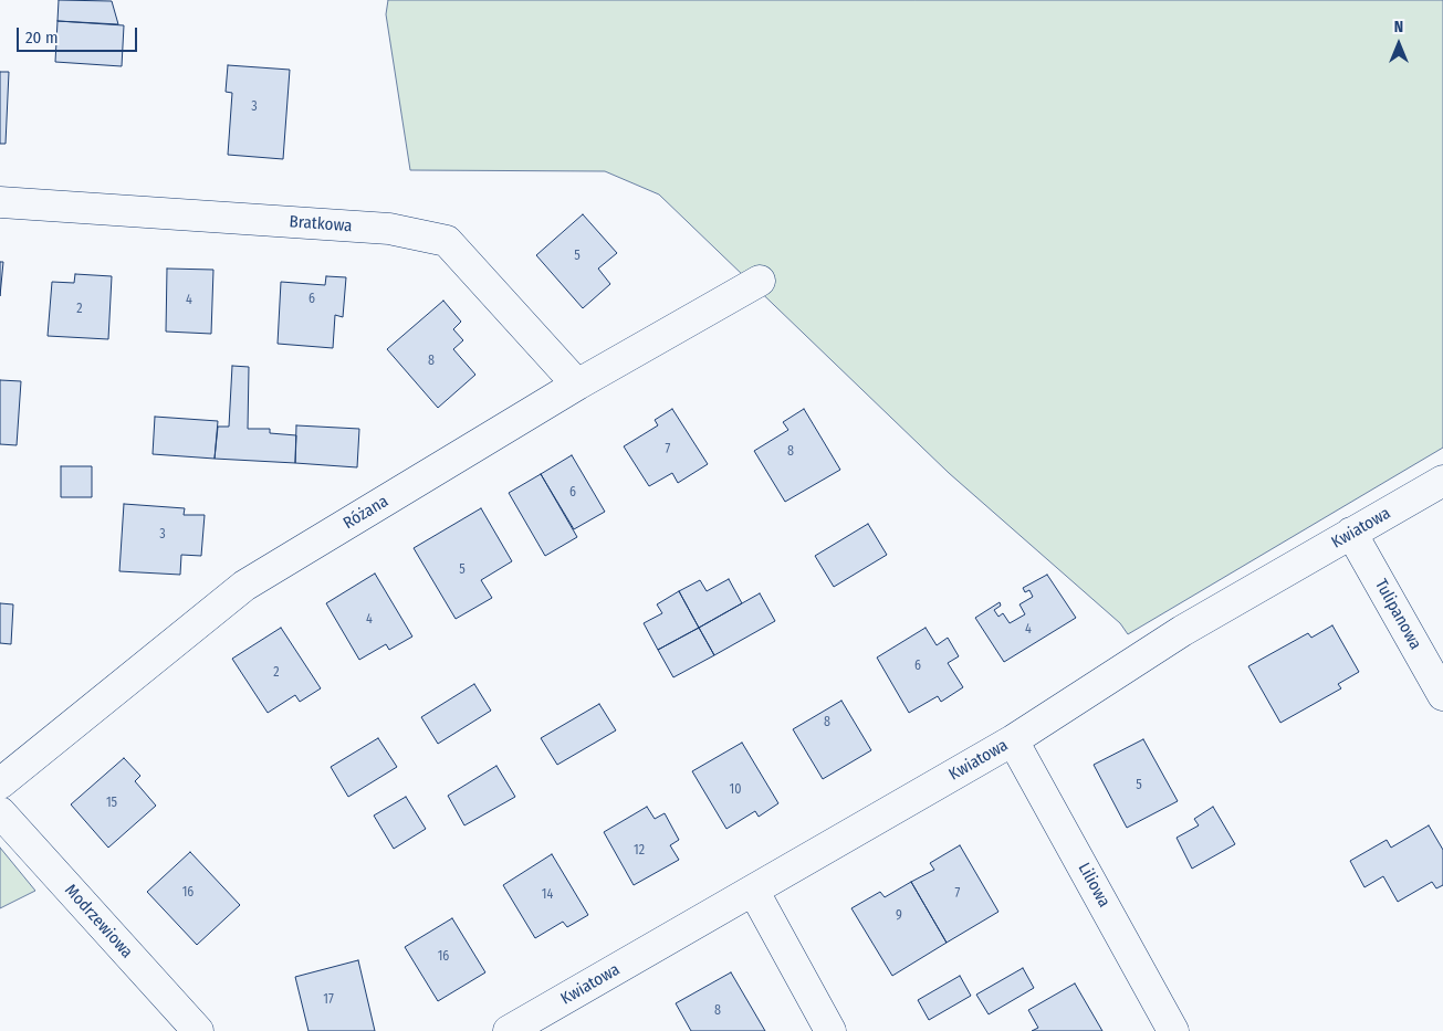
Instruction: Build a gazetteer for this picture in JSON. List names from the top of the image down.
{
  "streets": {
    "street": [
      "Bratkowa",
      "Różana",
      "Kwiatowa",
      "Tulipanowa",
      "Liliowa",
      "Modrzewiowa"
    ]
  },
  "crossings": [
    ["Bratkowa", "Różana"],
    ["Kwiatowa", "Tulipanowa"],
    ["Kwiatowa", "Liliowa"]
  ],
  "house_numbers": [
    "3",
    "5",
    "6",
    "4",
    "2",
    "8",
    "7",
    "8",
    "6",
    "3",
    "5",
    "4",
    "4",
    "6",
    "2",
    "8",
    "5",
    "10",
    "15",
    "12",
    "16",
    "7",
    "14",
    "9",
    "16",
    "17",
    "8"
  ],
  "scale_bar": "20 m",
  "north": "top"
}
